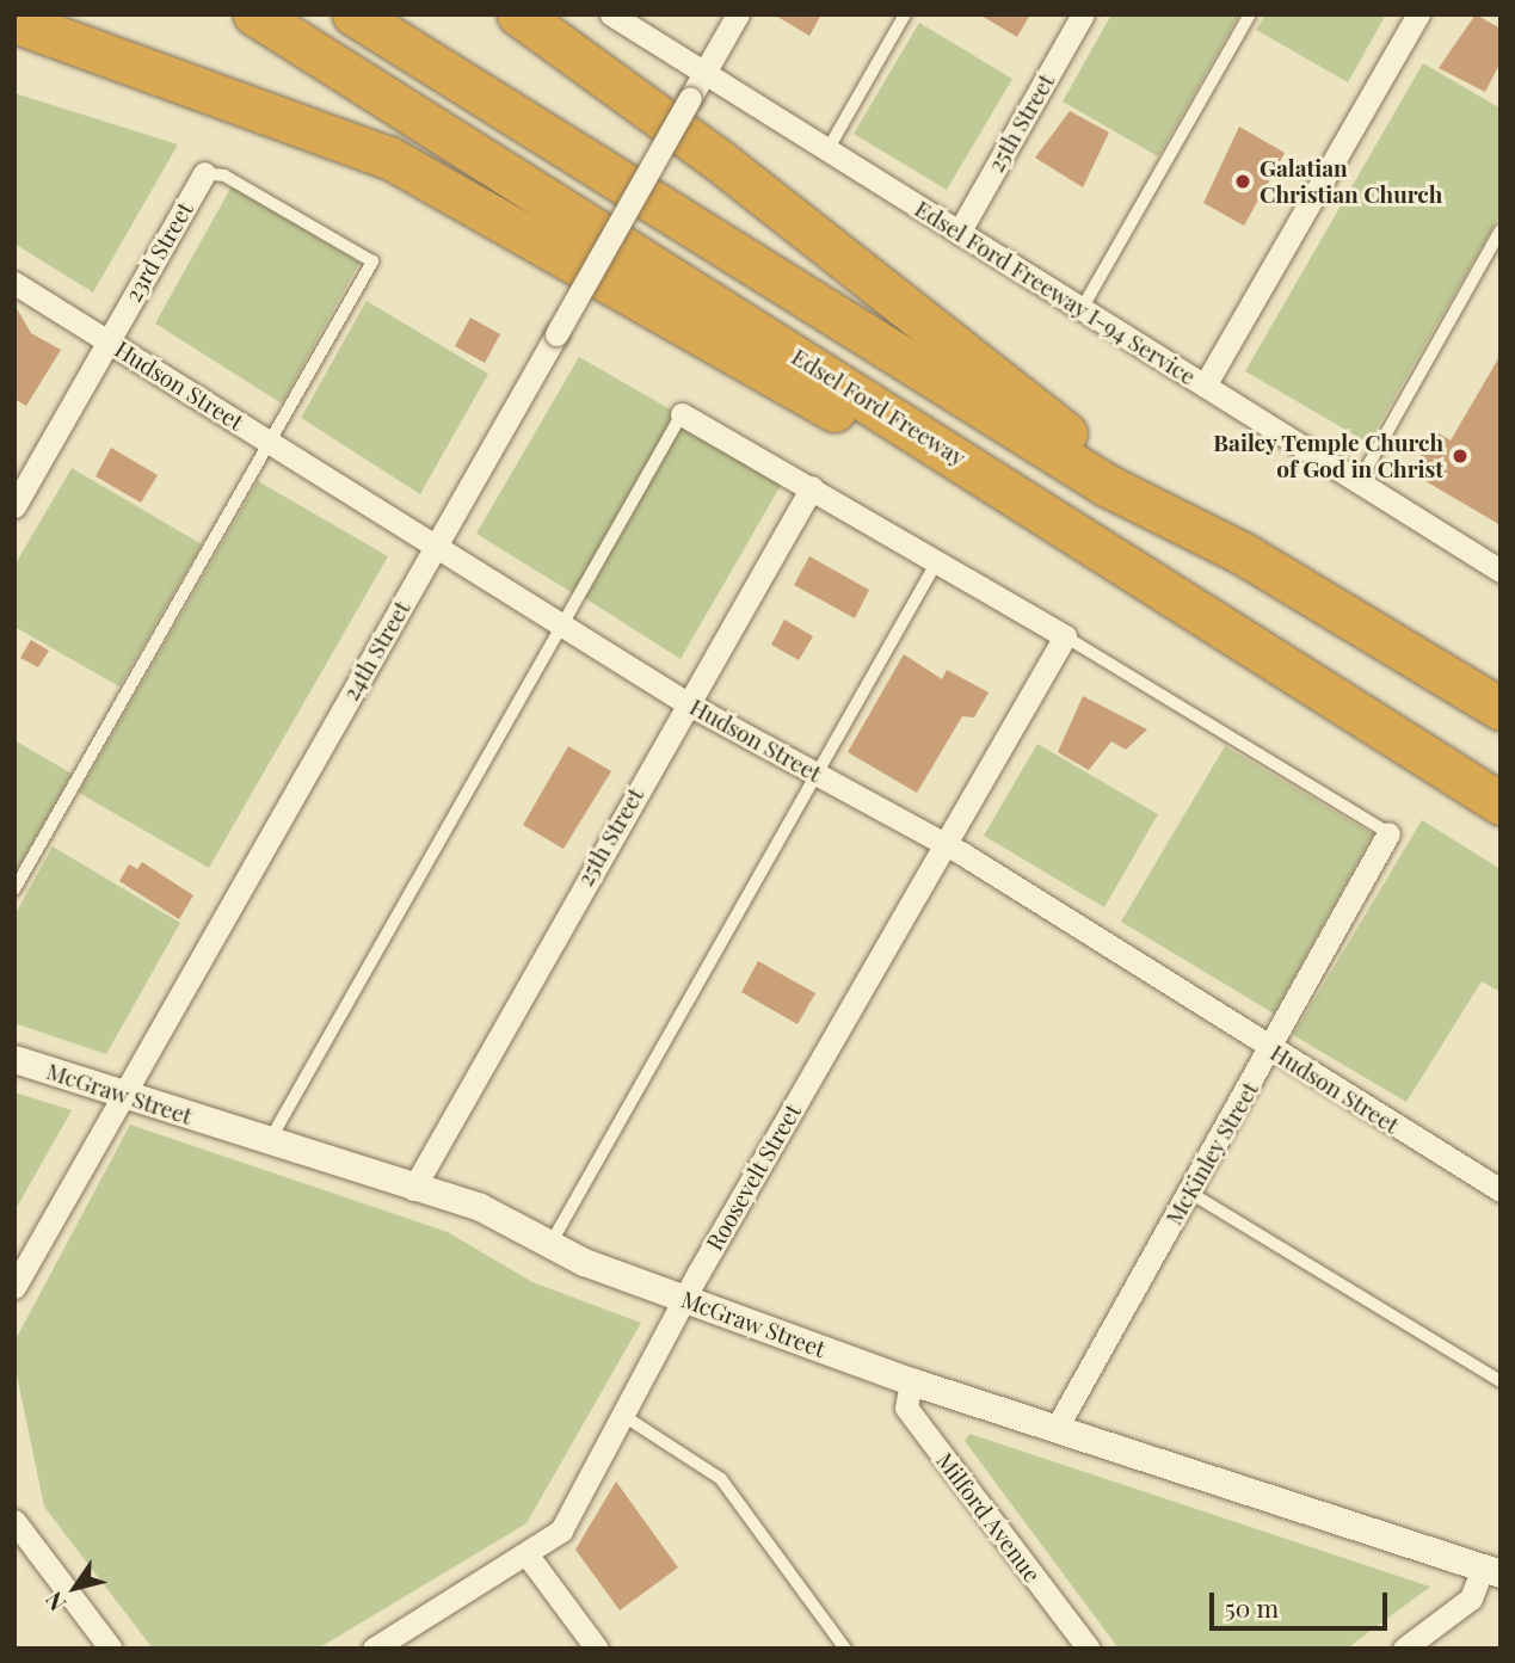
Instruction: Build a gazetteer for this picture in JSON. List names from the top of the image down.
{
  "streets": {
    "highway": ["Edsel Ford Freeway"],
    "street": [
      "25th Street",
      "23rd Street",
      "Edsel Ford Freeway I-94 Service",
      "Hudson Street",
      "24th Street",
      "McGraw Street",
      "McKinley Street",
      "Roosevelt Street",
      "Milford Avenue"
    ]
  },
  "crossings": [
    ["25th Street", "Edsel Ford Freeway I-94 Service"],
    ["25th Street", "Hudson Street"],
    ["25th Street", "McGraw Street"],
    ["23rd Street", "Hudson Street"],
    ["Edsel Ford Freeway I-94 Service", "24th Street"],
    ["Hudson Street", "24th Street"],
    ["Hudson Street", "McKinley Street"],
    ["Hudson Street", "Roosevelt Street"],
    ["24th Street", "McGraw Street"],
    ["McGraw Street", "McKinley Street"],
    ["McGraw Street", "Roosevelt Street"],
    ["McGraw Street", "Milford Avenue"]
  ],
  "places": ["Galatian Christian Church", "Bailey Temple Church of God in Christ"],
  "scale_bar": "50 m",
  "north": "bottom left"
}
